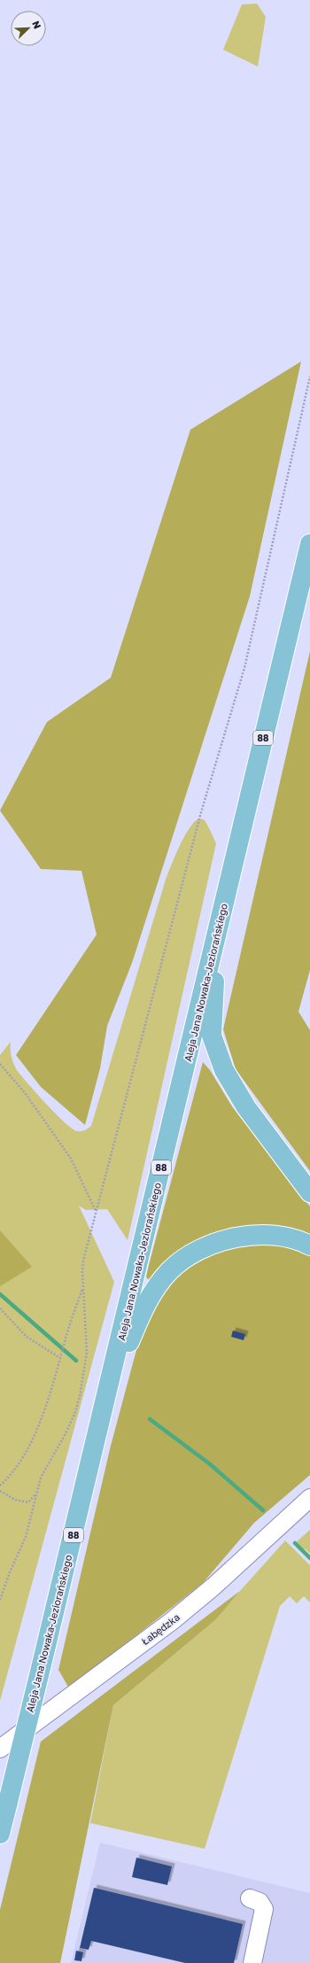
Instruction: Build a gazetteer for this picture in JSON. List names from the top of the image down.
{
  "streets": {
    "main road": ["88", "Aleja Jana Nowaka-Jeziorańskiego"],
    "street": ["Łabędzka"]
  },
  "north": "top right"
}
